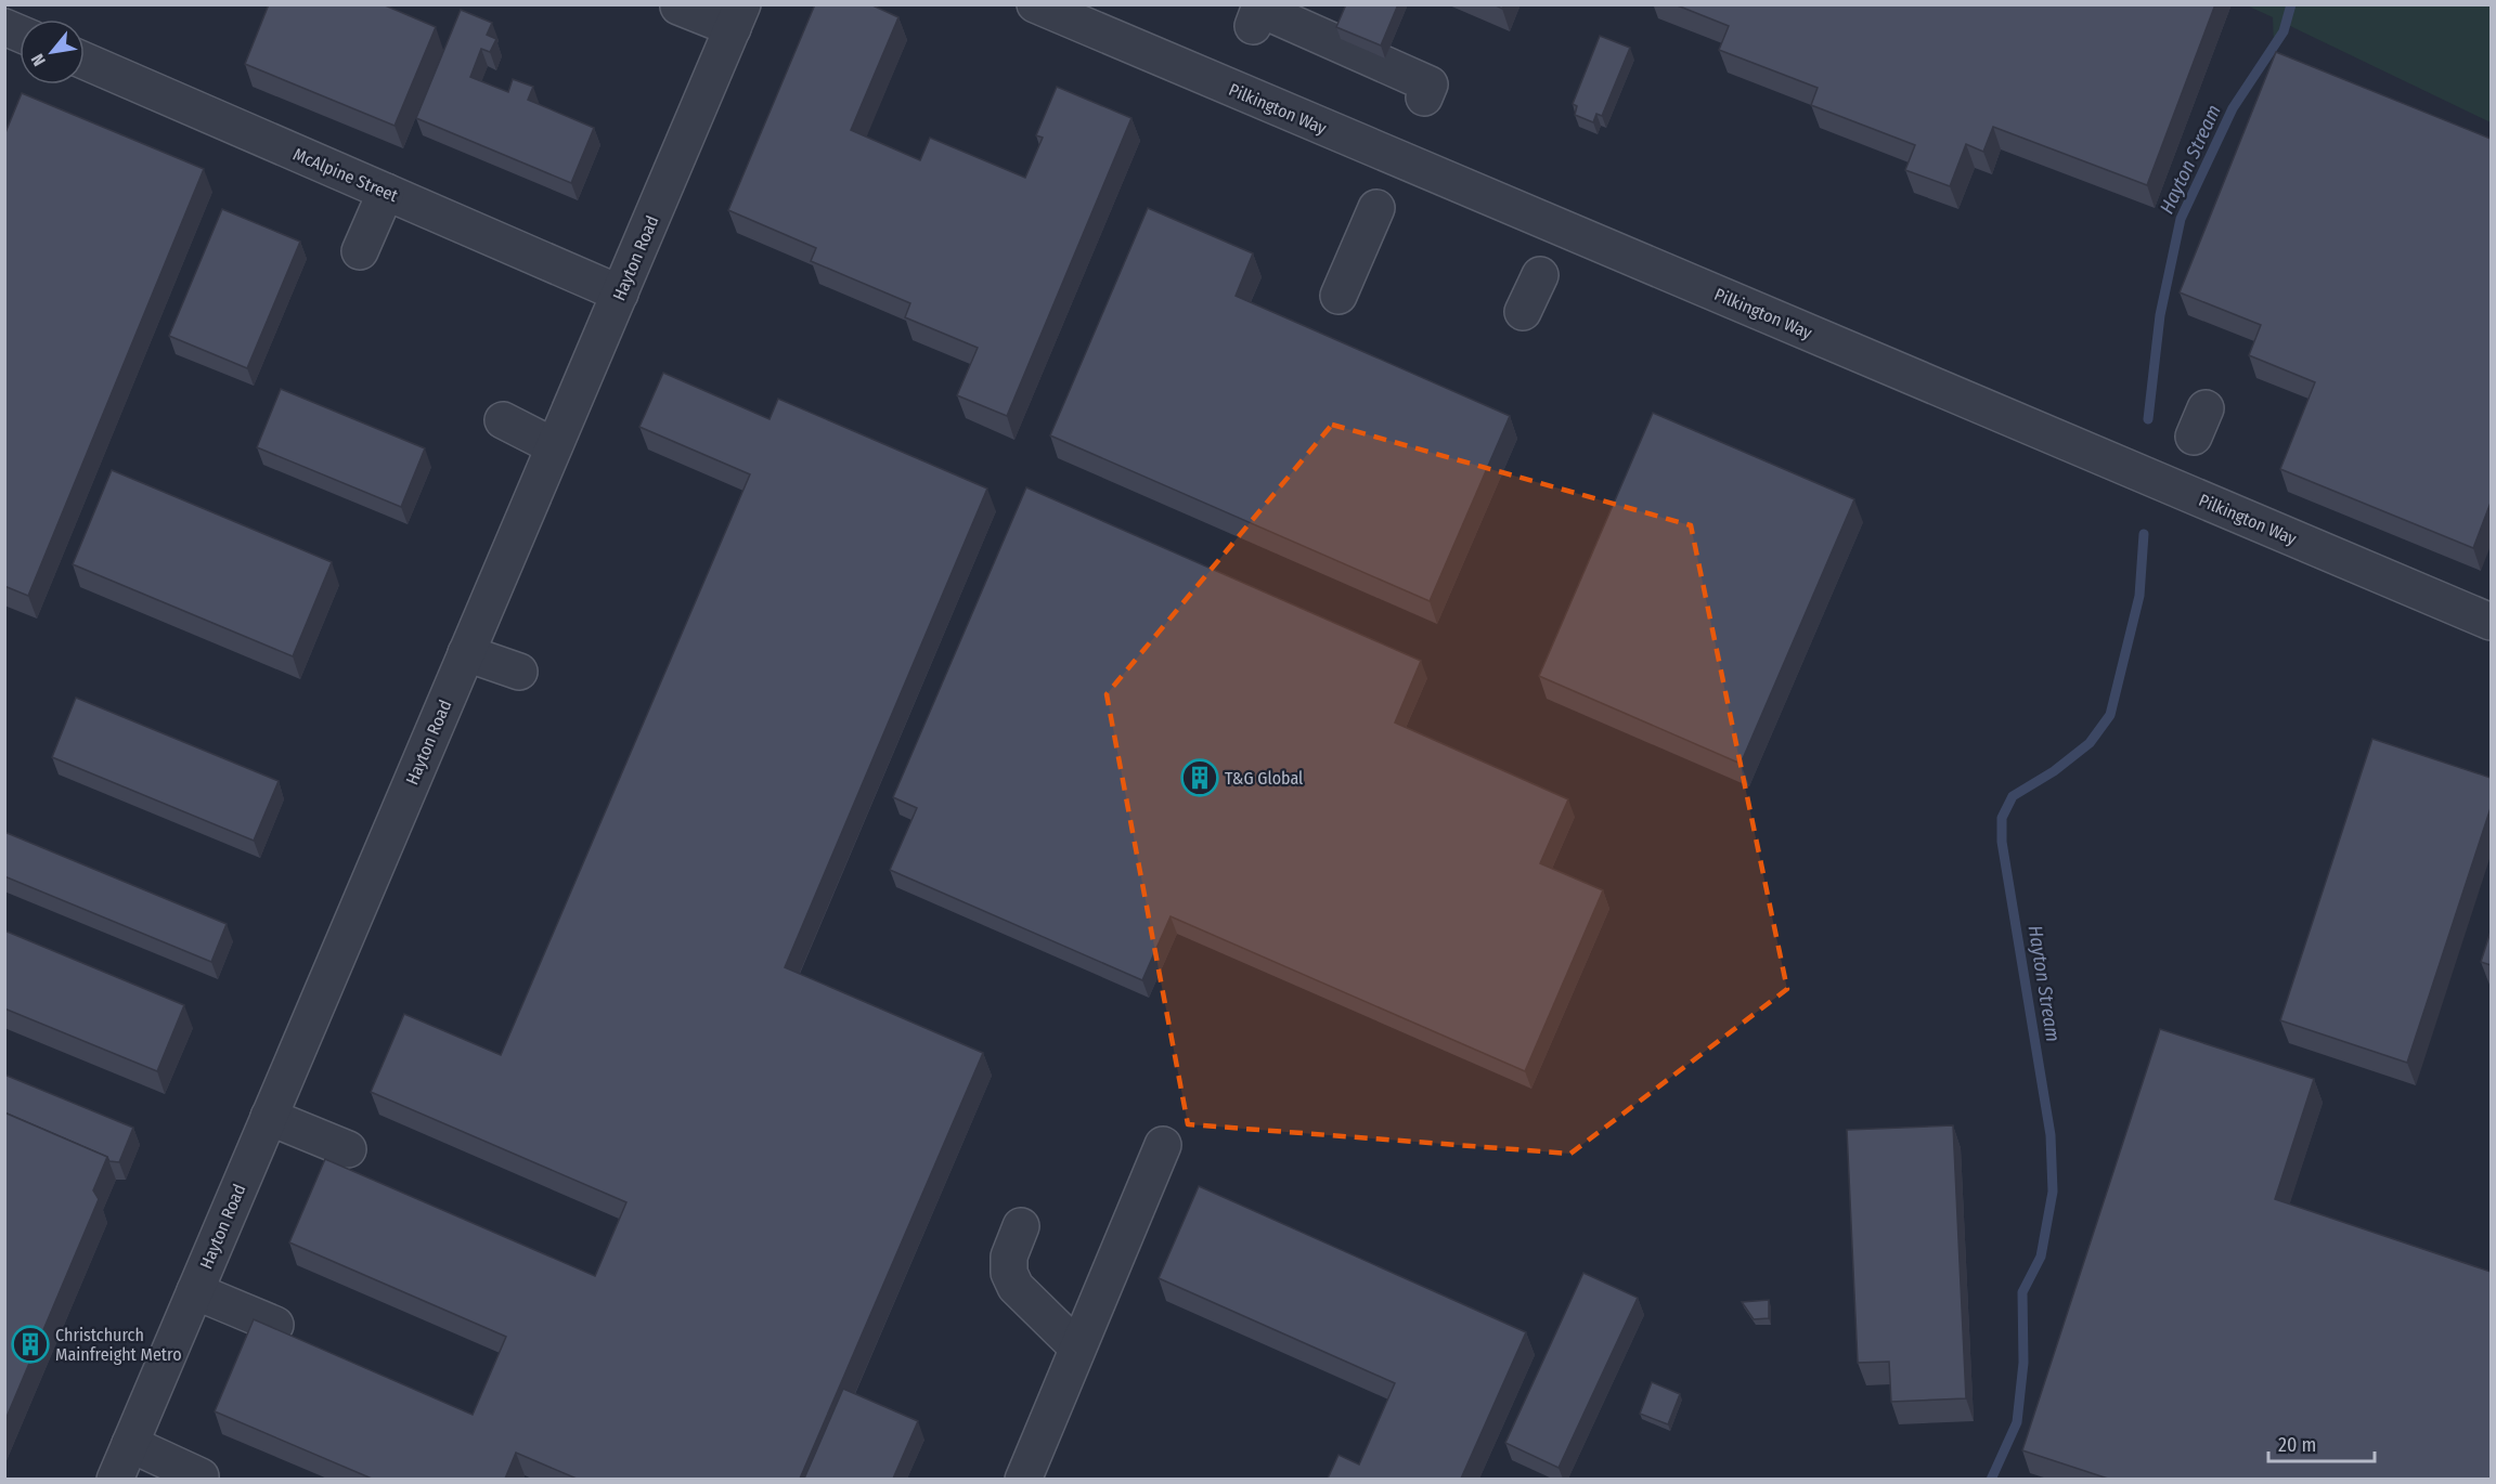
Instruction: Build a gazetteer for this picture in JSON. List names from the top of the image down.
{
  "streets": {
    "street": ["Pilkington Way", "McAlpine Street", "Hayton Road"]
  },
  "crossings": [
    ["McAlpine Street", "Hayton Road"]
  ],
  "water": ["Hayton Stream"],
  "places": {
    "building": ["T&G Global", "Christchurch Mainfreight Metro"]
  },
  "scale_bar": "20 m",
  "north": "bottom left"
}
